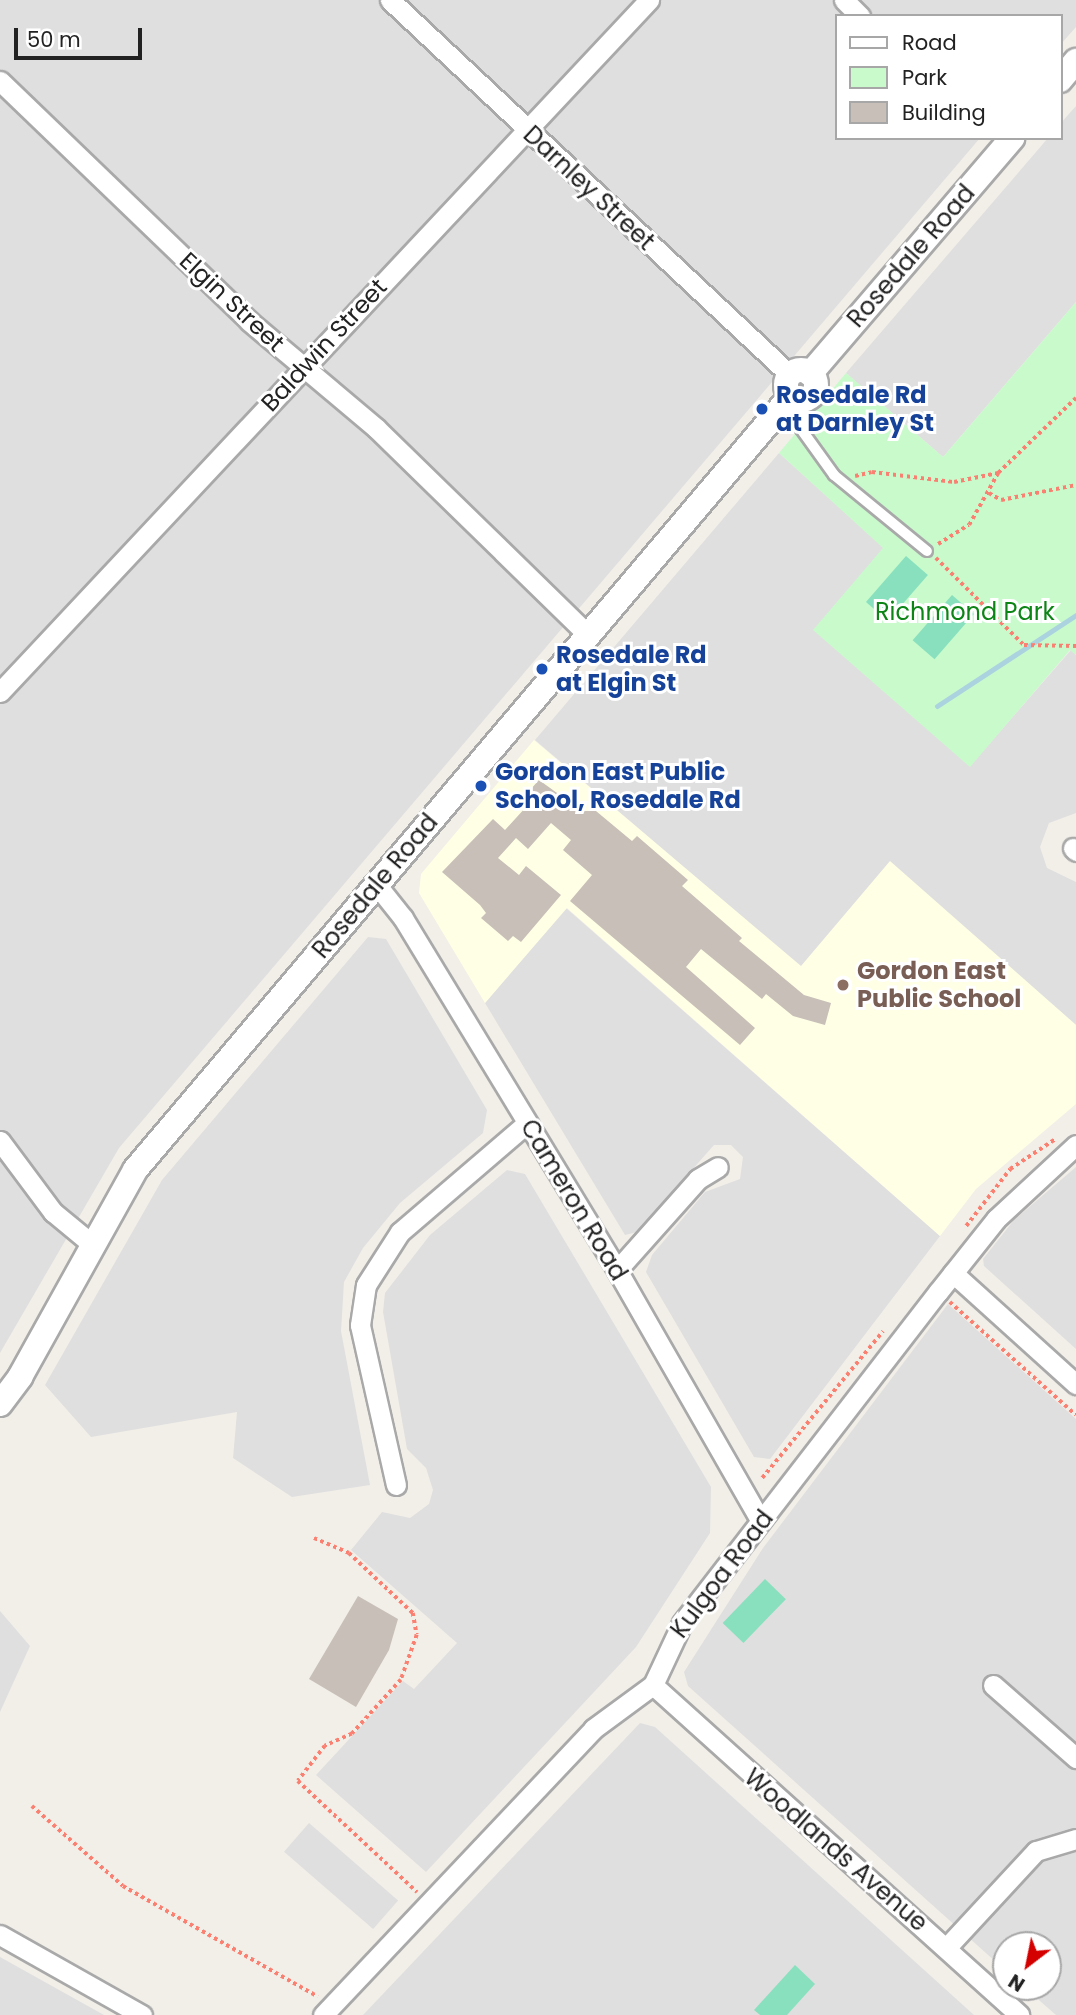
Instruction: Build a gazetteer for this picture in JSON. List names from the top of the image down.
{
  "streets": {
    "street": [
      "Darnley Street",
      "Rosedale Road",
      "Elgin Street",
      "Baldwin Street",
      "Cameron Road",
      "Kulgoa Road",
      "Woodlands Avenue"
    ]
  },
  "crossings": [
    ["Darnley Street", "Rosedale Road"],
    ["Darnley Street", "Baldwin Street"],
    ["Rosedale Road", "Elgin Street"],
    ["Rosedale Road", "Cameron Road"],
    ["Elgin Street", "Baldwin Street"],
    ["Cameron Road", "Kulgoa Road"],
    ["Kulgoa Road", "Woodlands Avenue"]
  ],
  "parks": ["Richmond Park"],
  "places": [
    "Rosedale Rd at Darnley St",
    "Rosedale Rd at Elgin St",
    "Gordon East Public School, Rosedale Rd",
    "Gordon East Public School"
  ],
  "legend": ["Road", "Park", "Building"],
  "scale_bar": "50 m",
  "north": "bottom left"
}
